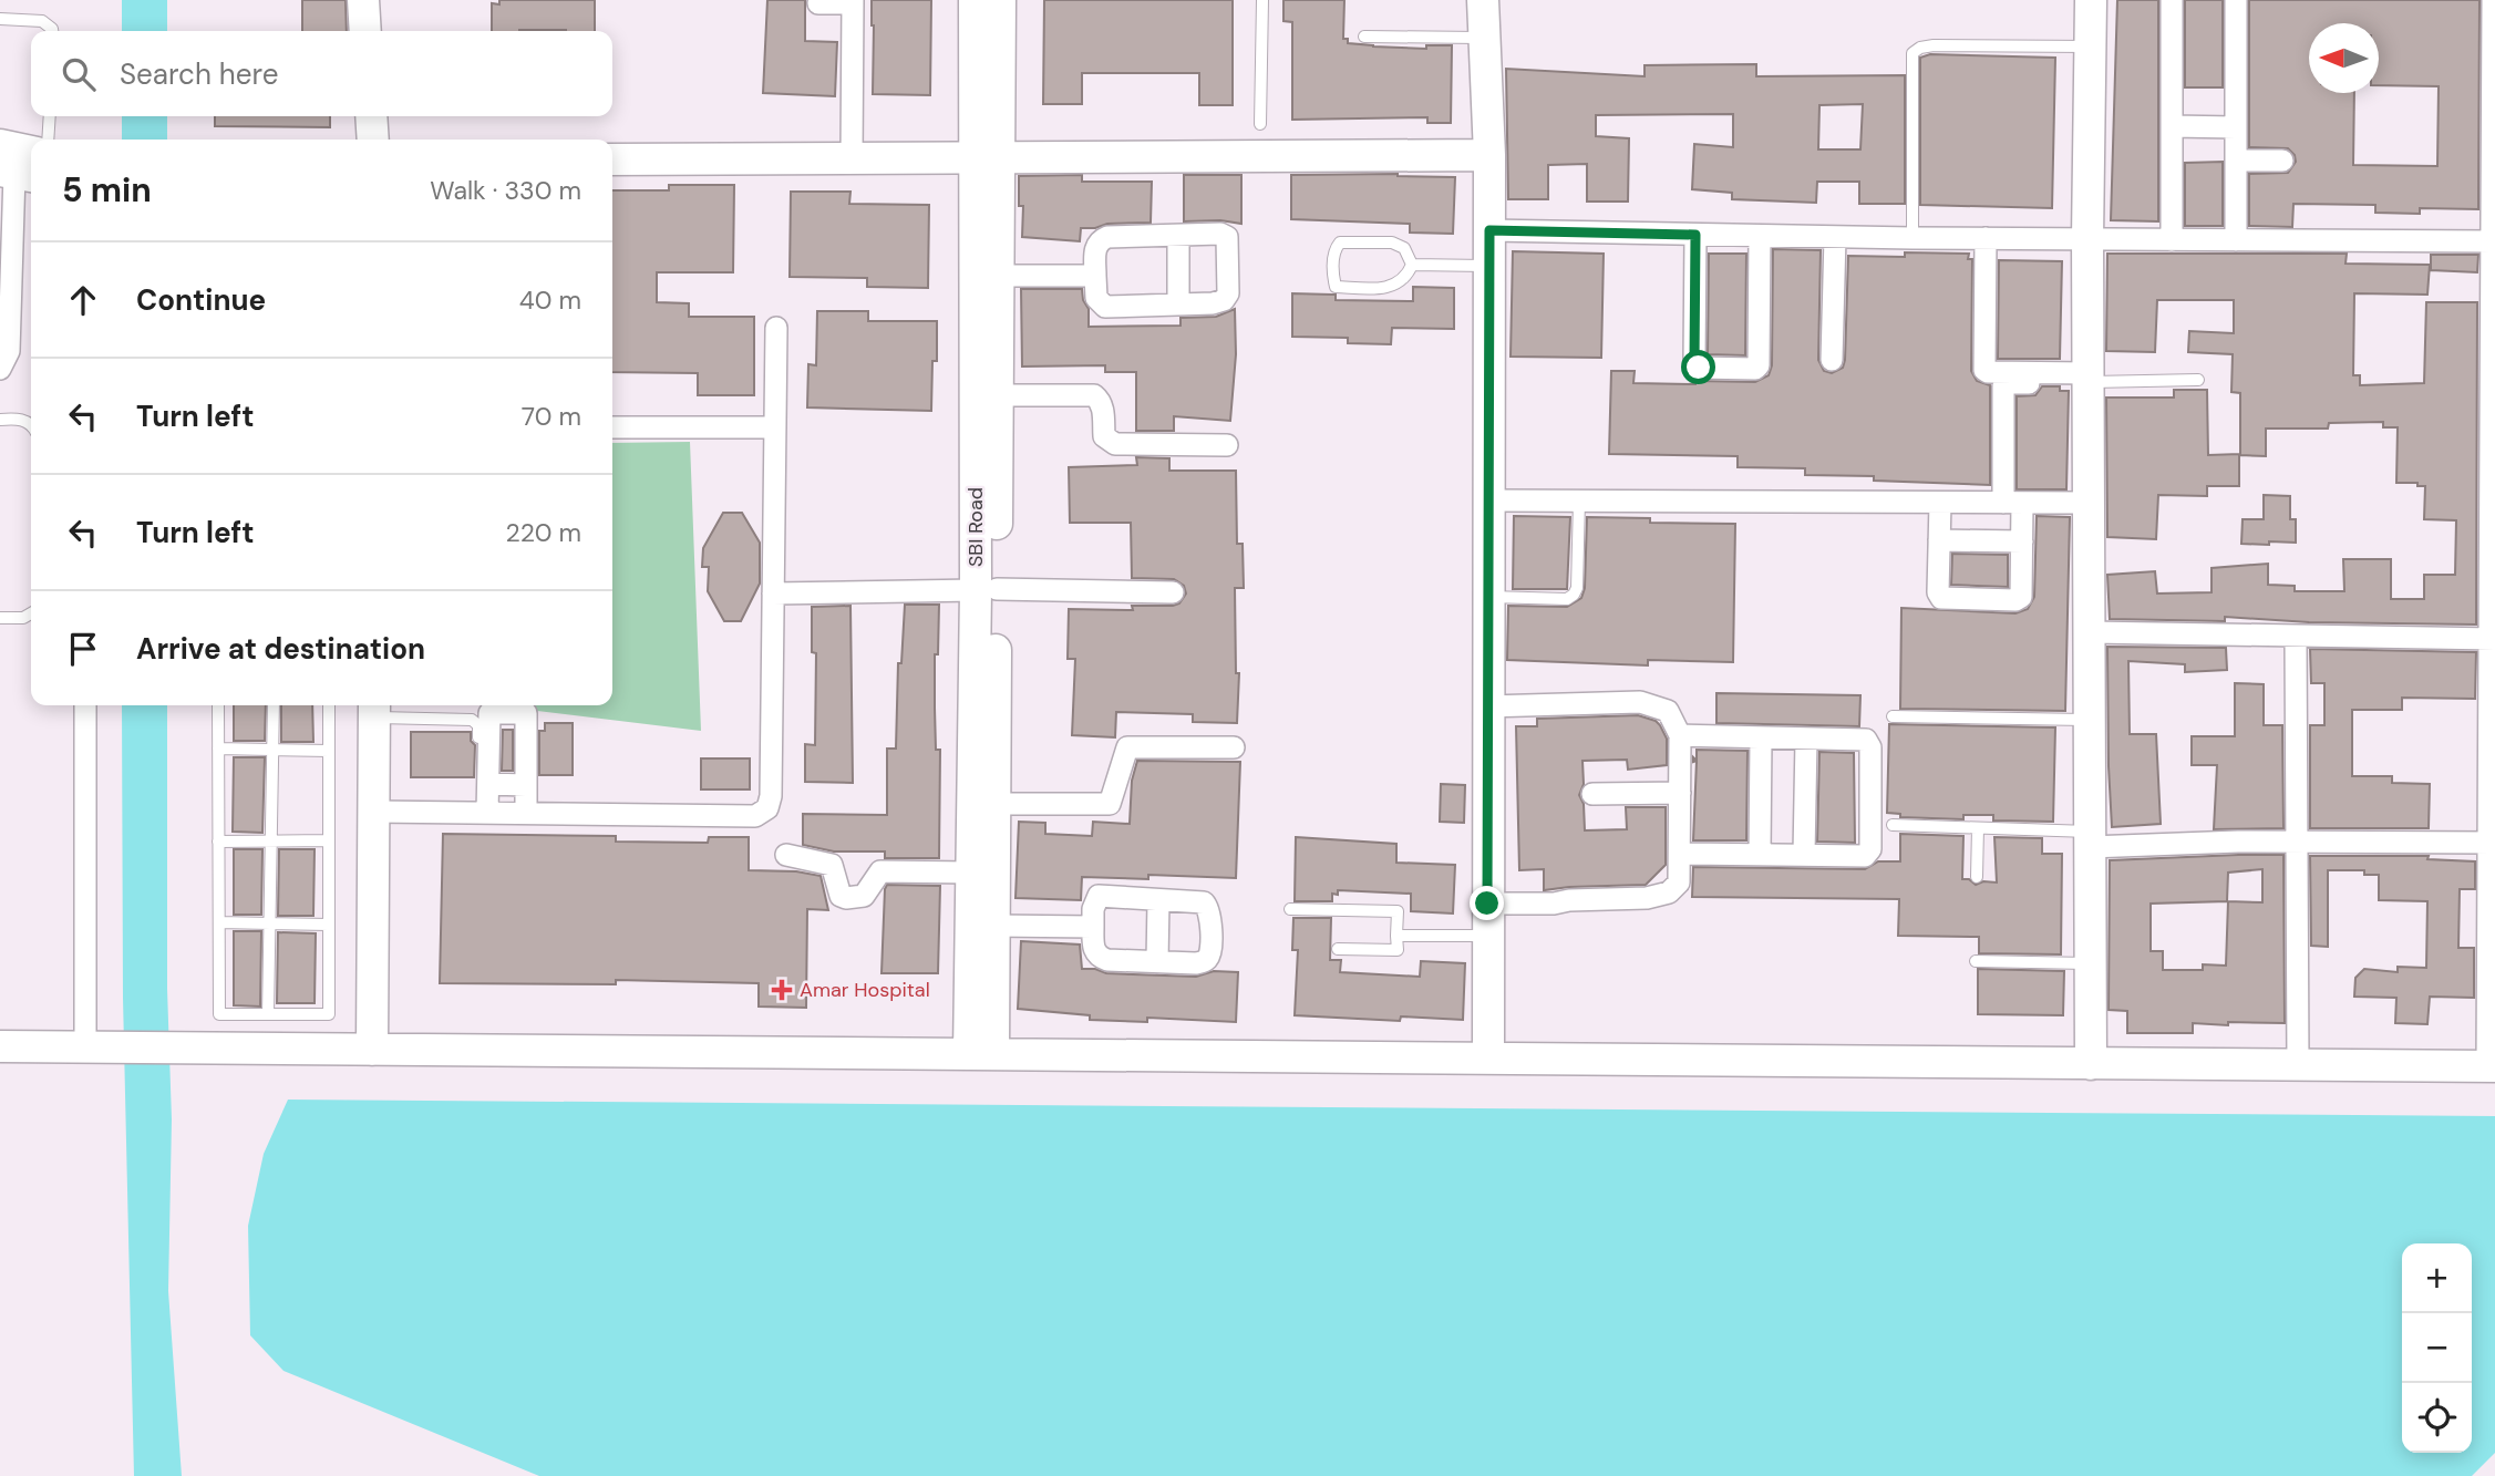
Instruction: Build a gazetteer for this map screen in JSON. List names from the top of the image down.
{
  "streets": {
    "street": ["SBI Road"]
  },
  "places": {
    "health": ["Amar Hospital"]
  },
  "north": "left",
  "page": {
    "search": "Search here",
    "heading": ["5 min", "Walk · 330 m"],
    "list": [
      ["Continue", "40 m"],
      ["Turn left", "70 m"],
      ["Turn left", "220 m"],
      "Arrive at destination"
    ],
    "map_buttons": ["+", "−"]
  }
}
